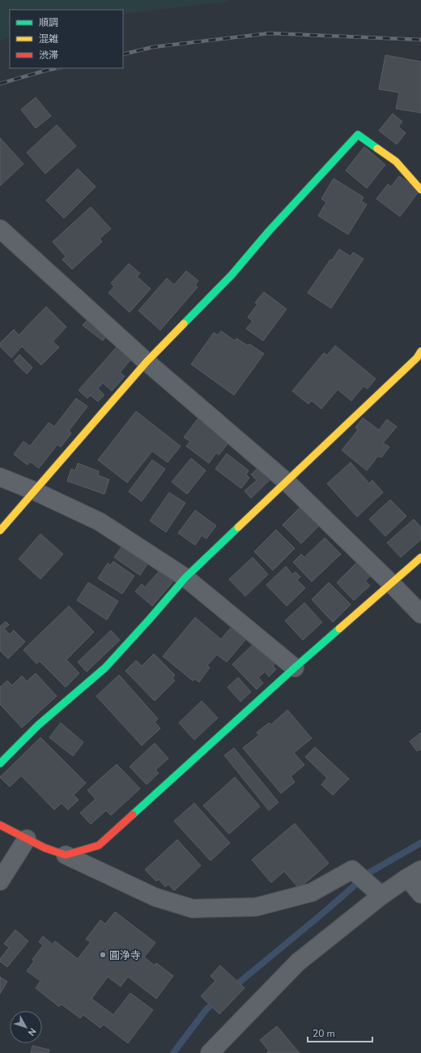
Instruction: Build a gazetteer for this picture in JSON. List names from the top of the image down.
{
  "places": ["圓浄寺"],
  "legend": ["順調", "混雑", "渋滞"],
  "scale_bar": "20 m",
  "north": "bottom right"
}
